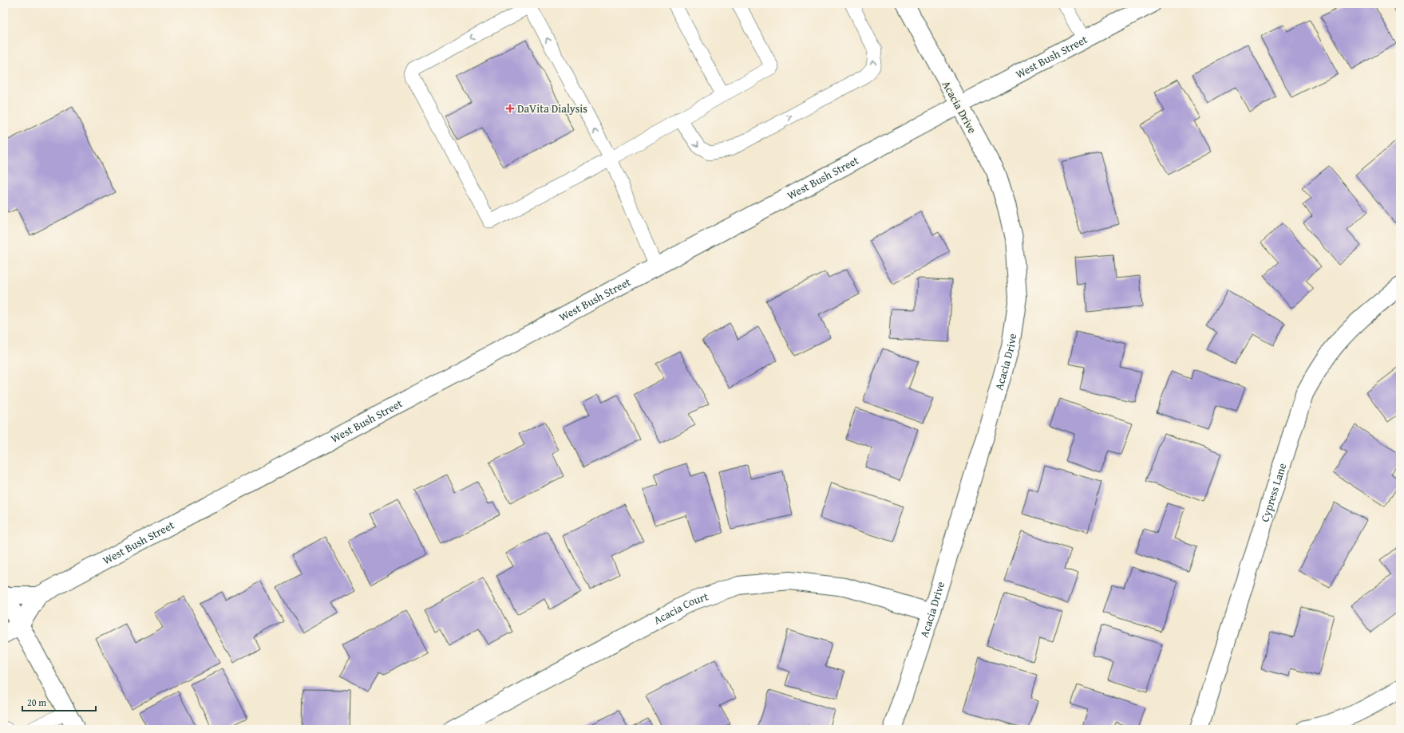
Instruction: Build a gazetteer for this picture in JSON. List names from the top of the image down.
{
  "streets": {
    "street": [
      "West Bush Street",
      "Acacia Drive",
      "Cypress Lane",
      "Acacia Court"
    ]
  },
  "crossings": [
    ["West Bush Street", "Acacia Drive"],
    ["Acacia Drive", "Acacia Court"]
  ],
  "places": {
    "health": ["DaVita Dialysis"]
  },
  "scale_bar": "20 m"
}
